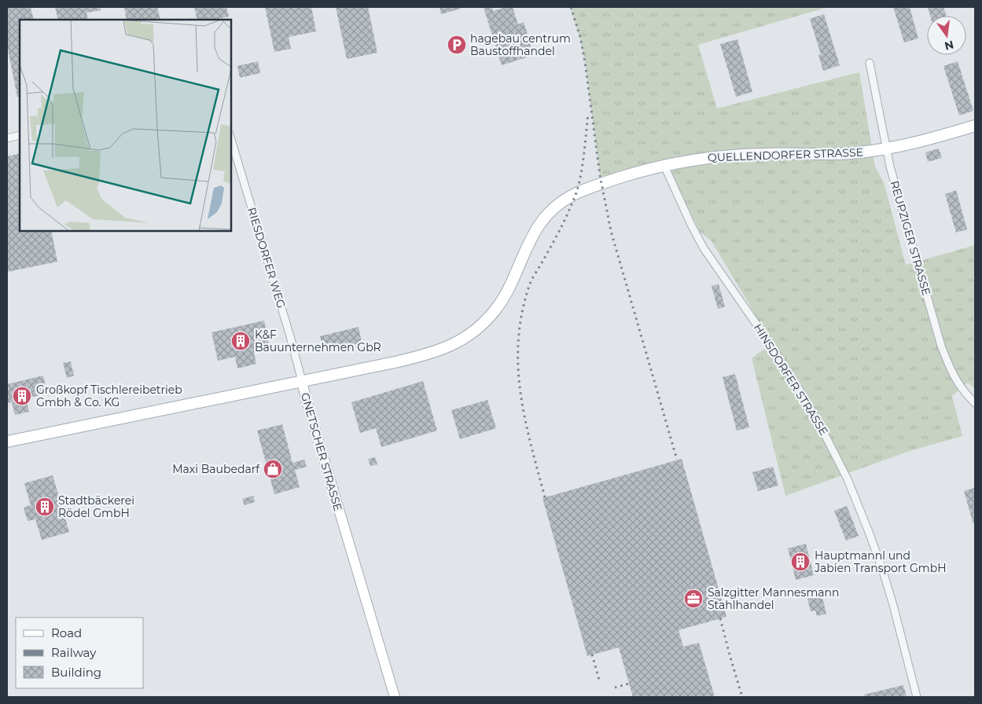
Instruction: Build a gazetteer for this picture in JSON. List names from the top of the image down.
{
  "streets": {
    "main road": ["QUELLENDORFER STRASSE", "GNETSCHER STRASSE"],
    "street": ["REUPZIGER STRASSE", "RIESDORFER WEG", "HINSDORFER STRASSE"]
  },
  "crossings": [
    ["QUELLENDORFER STRASSE", "REUPZIGER STRASSE"],
    ["QUELLENDORFER STRASSE", "RIESDORFER WEG"],
    ["QUELLENDORFER STRASSE", "HINSDORFER STRASSE"],
    ["QUELLENDORFER STRASSE", "GNETSCHER STRASSE"],
    ["RIESDORFER WEG", "GNETSCHER STRASSE"]
  ],
  "places": {
    "parking": ["hagebau centrum Baustoffhandel"],
    "building": [
      "K&F Bauunternehmen GbR",
      "Großkopf Tischlereibetrieb Gmbh & Co. KG",
      "Stadtbäckerei Rödel GmbH",
      "Hauptmannl und Jabien Transport GmbH"
    ],
    "shop": ["Maxi Baubedarf"],
    "office": ["Salzgitter Mannesmann Stahlhandel"]
  },
  "legend": ["Road", "Railway", "Building"],
  "north": "bottom"
}
